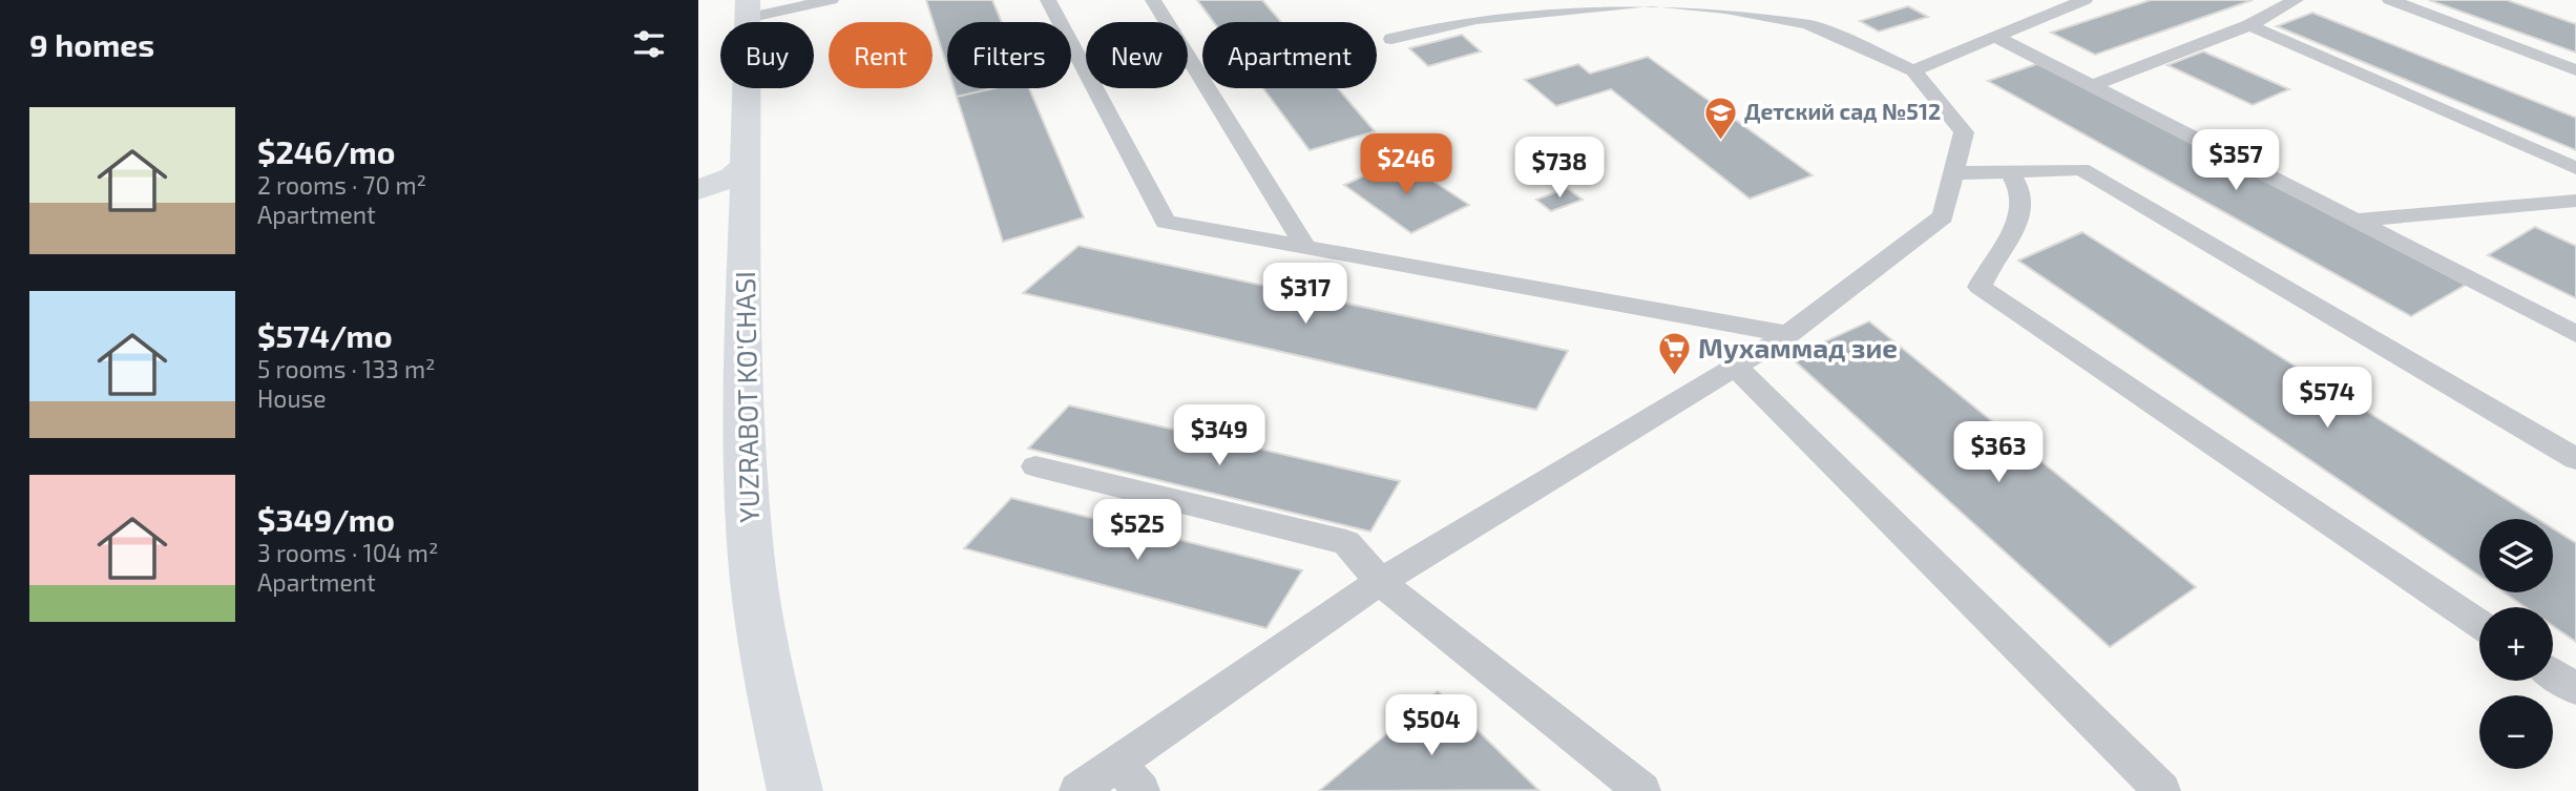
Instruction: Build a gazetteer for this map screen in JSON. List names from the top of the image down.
{
  "streets": {
    "main road": ["YUZRABOT KO'CHASI"]
  },
  "places": {
    "school or university": ["Детский сад №512"],
    "supermarket": ["Мухаммад зие"]
  },
  "page": {
    "heading": "9 homes",
    "chip": [
      "Buy",
      "Rent",
      "Filters",
      "New",
      "Apartment"
    ],
    "list": [
      {
        "name": "$246/mo",
        "note": "2 rooms · 70 m² · Apartment"
      },
      {
        "name": "$574/mo",
        "note": "5 rooms · 133 m² · House"
      },
      {
        "name": "$349/mo",
        "note": "3 rooms · 104 m² · Apartment"
      }
    ],
    "price": [
      "$357",
      "$246",
      "$738",
      "$317",
      "$574",
      "$349",
      "$363",
      "$525",
      "$504"
    ],
    "map_buttons": ["+", "−"]
  }
}
